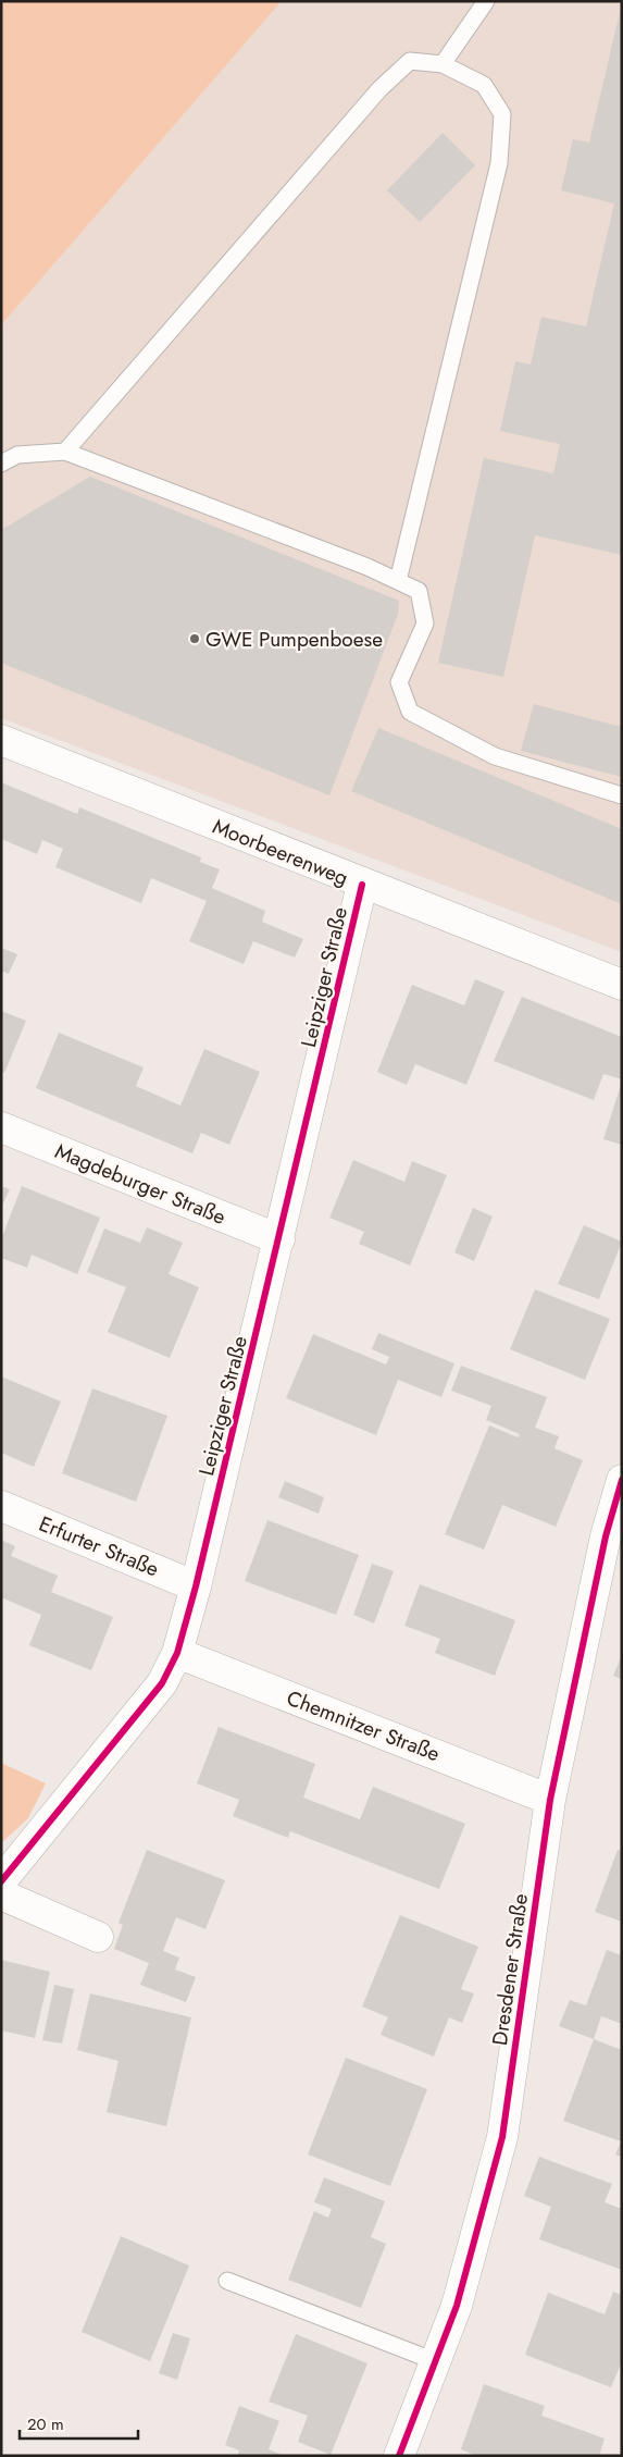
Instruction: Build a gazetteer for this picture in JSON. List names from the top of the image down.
{
  "streets": {
    "street": [
      "Moorbeerenweg",
      "Leipziger Straße",
      "Magdeburger Straße",
      "Erfurter Straße",
      "Chemnitzer Straße",
      "Dresdener Straße"
    ]
  },
  "crossings": [
    ["Moorbeerenweg", "Leipziger Straße"],
    ["Leipziger Straße", "Magdeburger Straße"],
    ["Leipziger Straße", "Erfurter Straße"],
    ["Leipziger Straße", "Chemnitzer Straße"],
    ["Chemnitzer Straße", "Dresdener Straße"]
  ],
  "places": ["GWE Pumpenboese"],
  "scale_bar": "20 m"
}
